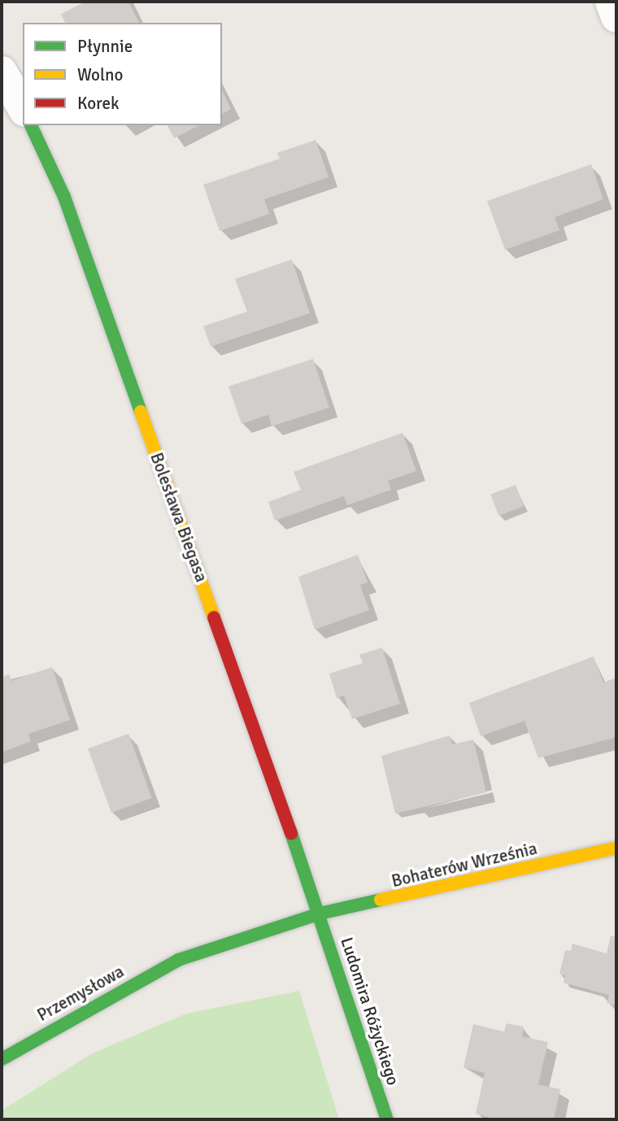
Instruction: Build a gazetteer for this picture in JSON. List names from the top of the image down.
{
  "streets": {
    "street": [
      "Bolesława Biegasa",
      "Bohaterów Września",
      "Przemysłowa",
      "Ludomira Różyckiego"
    ]
  },
  "crossings": [
    ["Bolesława Biegasa", "Bohaterów Września"],
    ["Bolesława Biegasa", "Ludomira Różyckiego"],
    ["Bohaterów Września", "Przemysłowa"],
    ["Bohaterów Września", "Ludomira Różyckiego"]
  ],
  "legend": ["Płynnie", "Wolno", "Korek"]
}
